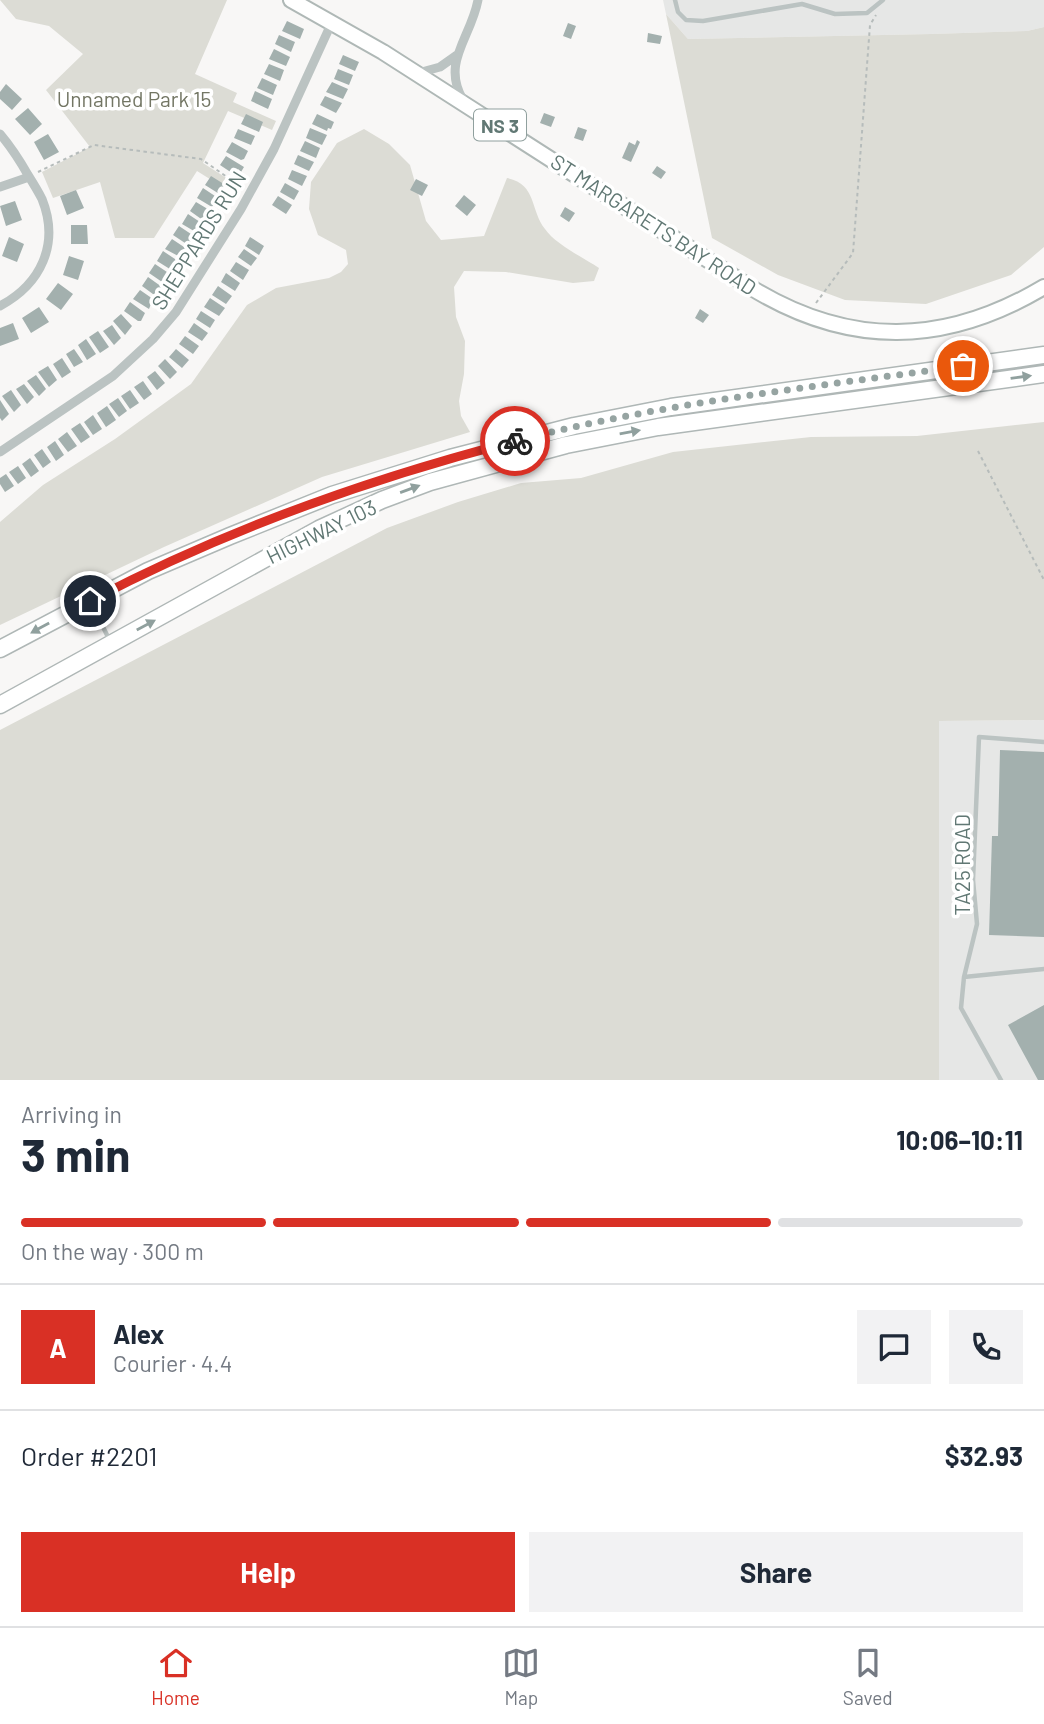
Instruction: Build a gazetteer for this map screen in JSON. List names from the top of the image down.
{
  "streets": {
    "highway": ["HIGHWAY 103"],
    "main road": ["NS 3", "ST MARGARETS BAY ROAD"],
    "street": ["SHEPPARDS RUN"],
    "lane": ["TA25 ROAD"]
  },
  "crossings": [
    ["ST MARGARETS BAY ROAD", "SHEPPARDS RUN"]
  ],
  "parks": ["Unnamed Park 15"],
  "page": {
    "heading": ["3 min", "Arriving in", "10:06–10:11"],
    "panel": [
      "Alex",
      "Courier · 4.4",
      "Order #2201",
      "$32.93"
    ],
    "bar": "On the way · 300 m",
    "round": "A",
    "buttons": ["Help", "Share"],
    "tabs": ["Home", "Map", "Saved"]
  }
}
